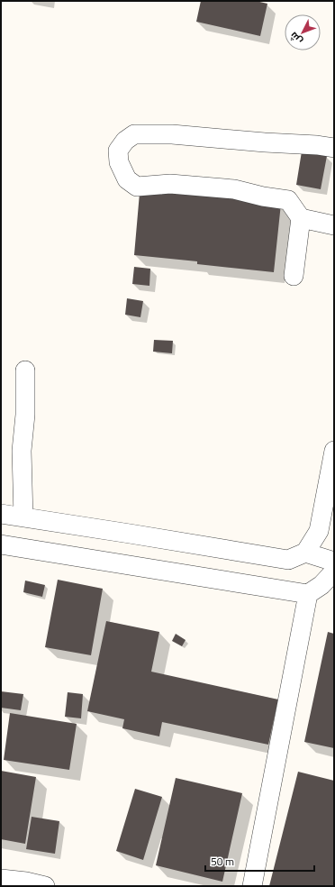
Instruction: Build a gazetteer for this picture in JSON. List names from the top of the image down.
{
  "scale_bar": "50 m",
  "north": "bottom left"
}
